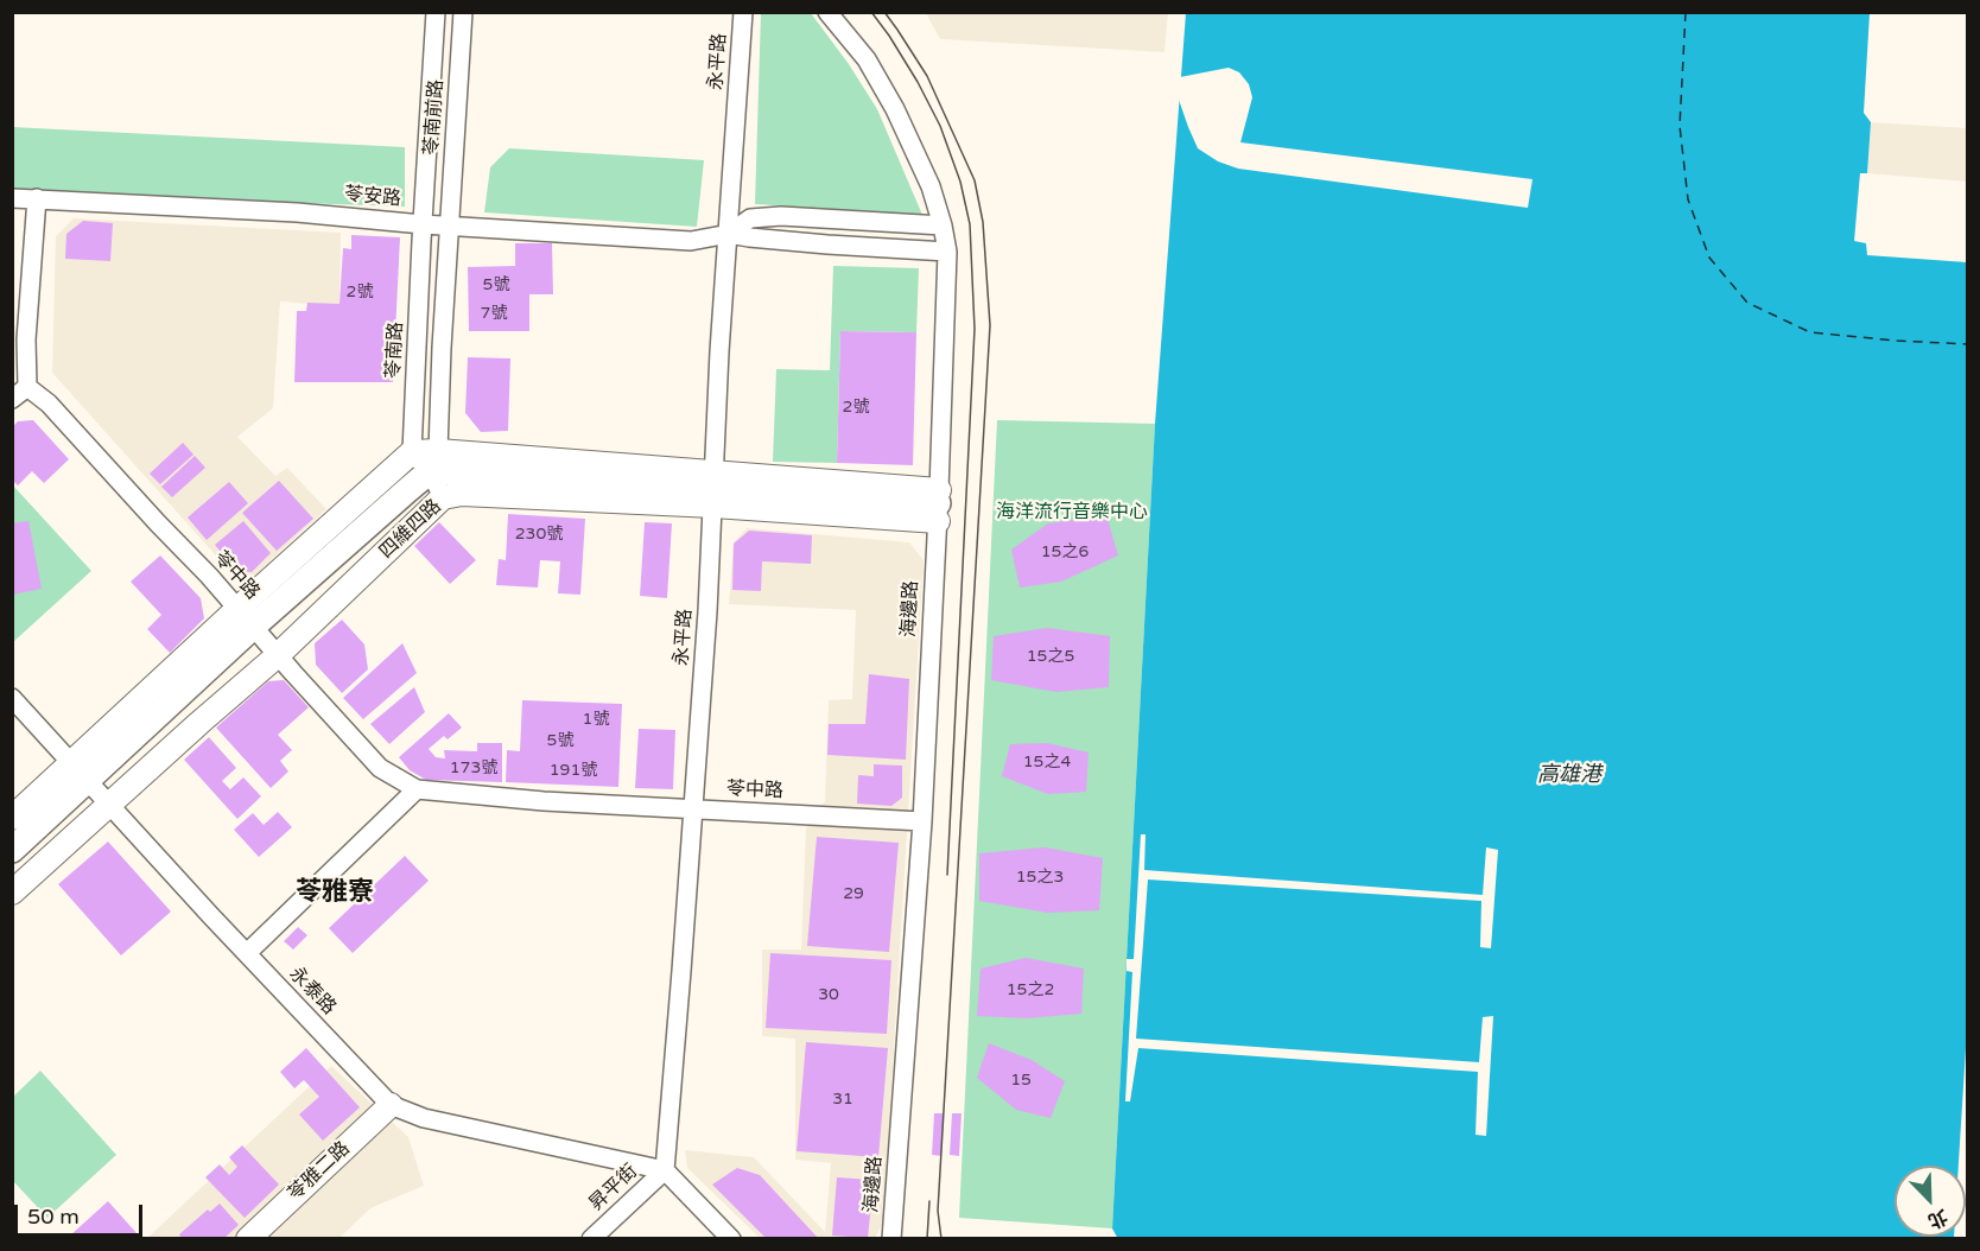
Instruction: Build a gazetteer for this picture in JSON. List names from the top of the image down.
{
  "streets": {
    "main road": ["四維四路"],
    "street": [
      "永平路",
      "苓南前路",
      "苓安路",
      "苓南路",
      "苓中路",
      "海邊路",
      "永泰路",
      "苓雅二路",
      "昇平街"
    ]
  },
  "crossings": [
    ["永平路", "苓安路"],
    ["永平路", "四維四路"],
    ["永平路", "苓中路"],
    ["永平路", "永泰路"],
    ["永平路", "昇平街"],
    ["苓南前路", "苓安路"],
    ["苓南前路", "苓南路"],
    ["苓安路", "苓南路"],
    ["苓安路", "海邊路"],
    ["苓南路", "四維四路"],
    ["四維四路", "苓中路"],
    ["四維四路", "海邊路"],
    ["四維四路", "永泰路"],
    ["苓中路", "海邊路"],
    ["永泰路", "苓雅二路"],
    ["永泰路", "昇平街"]
  ],
  "districts": ["苓雅寮"],
  "water": ["高雄港"],
  "parks": ["海洋流行音樂中心"],
  "house_numbers": [
    "5號",
    "2號",
    "7號",
    "2號",
    "230號",
    "15之6",
    "15之5",
    "1號",
    "5號",
    "15之4",
    "173號",
    "191號",
    "15之3",
    "29",
    "15之2",
    "30",
    "15",
    "31"
  ],
  "scale_bar": "50 m",
  "north": "bottom right"
}
